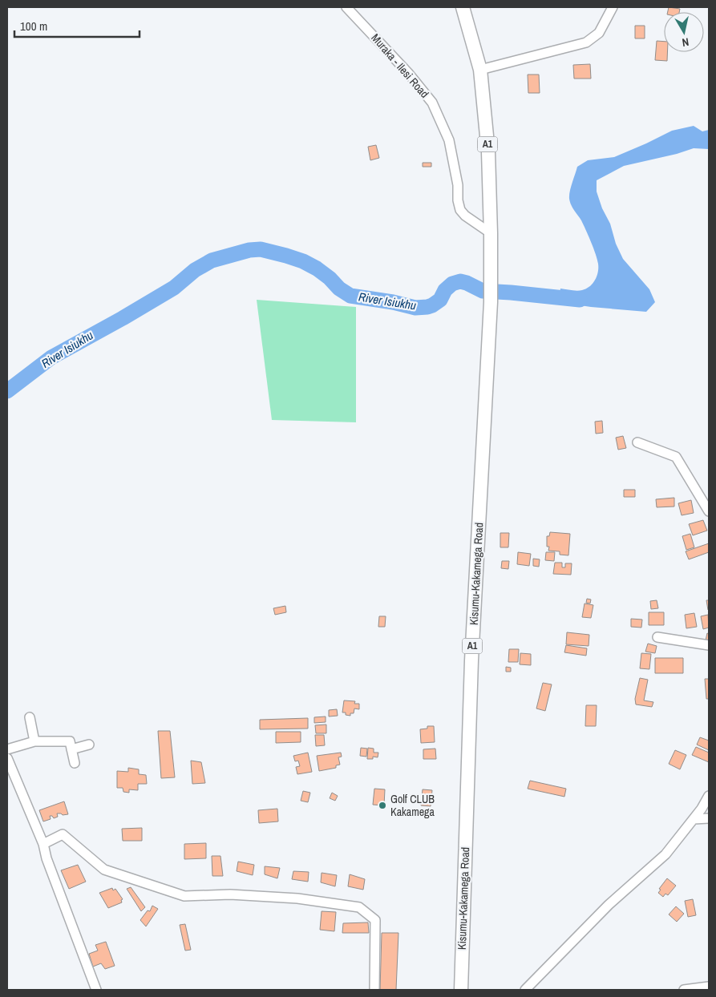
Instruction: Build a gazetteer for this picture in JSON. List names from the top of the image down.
{
  "streets": {
    "highway": ["A1", "Kisumu-Kakamega Road"],
    "street": ["Muraka - Ilesi Road"]
  },
  "crossings": [
    ["Muraka - Ilesi Road", "A1"],
    ["Muraka - Ilesi Road", "Kisumu-Kakamega Road"],
    ["A1", "Kisumu-Kakamega Road"]
  ],
  "water": ["River Isiukhu"],
  "places": ["Golf CLUB Kakamega"],
  "scale_bar": "100 m",
  "north": "bottom"
}
